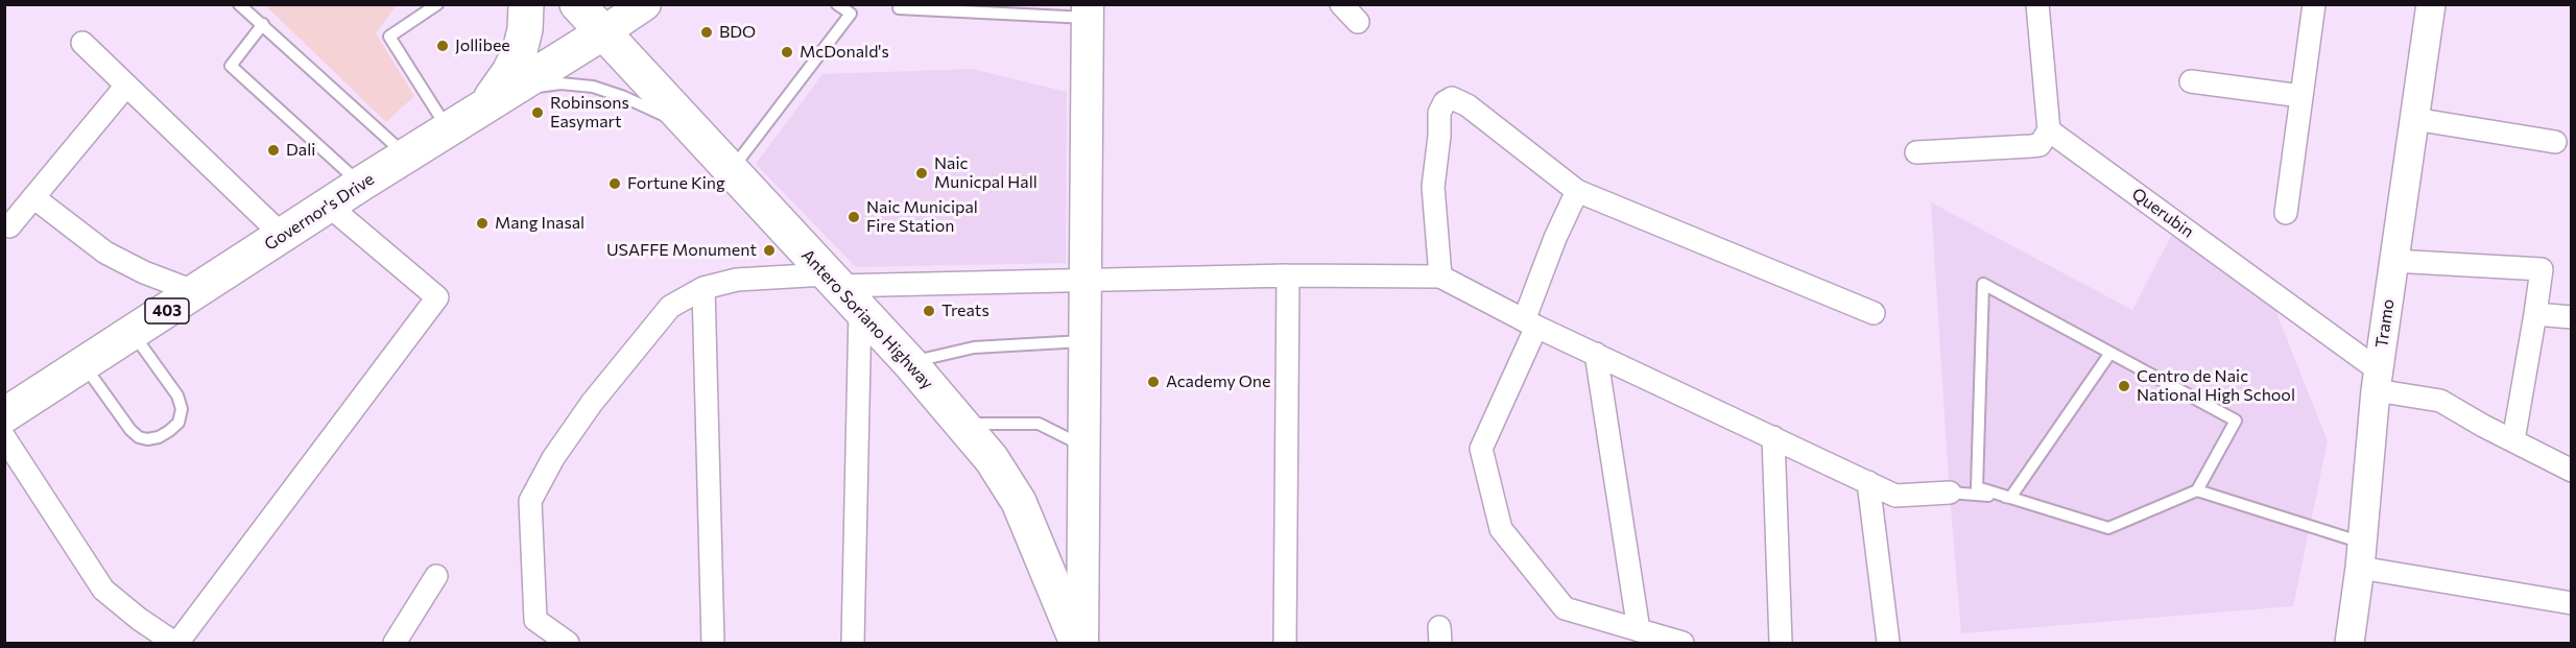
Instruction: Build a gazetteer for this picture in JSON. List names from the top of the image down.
{
  "streets": {
    "main road": ["Governor's Drive", "403", "Antero Soriano Highway"],
    "street": ["Querubin", "Tramo"]
  },
  "crossings": [
    ["Governor's Drive", "403"],
    ["Governor's Drive", "Antero Soriano Highway"],
    ["Querubin", "Tramo"],
    ["403", "Antero Soriano Highway"]
  ],
  "places": [
    "BDO",
    "Jollibee",
    "McDonald's",
    "Robinsons Easymart",
    "Dali",
    "Naic Municpal Hall",
    "Fortune King",
    "Naic Municipal Fire Station",
    "Mang Inasal",
    "USAFFE Monument",
    "Treats",
    "Academy One",
    "Centro de Naic National High School"
  ]
}
